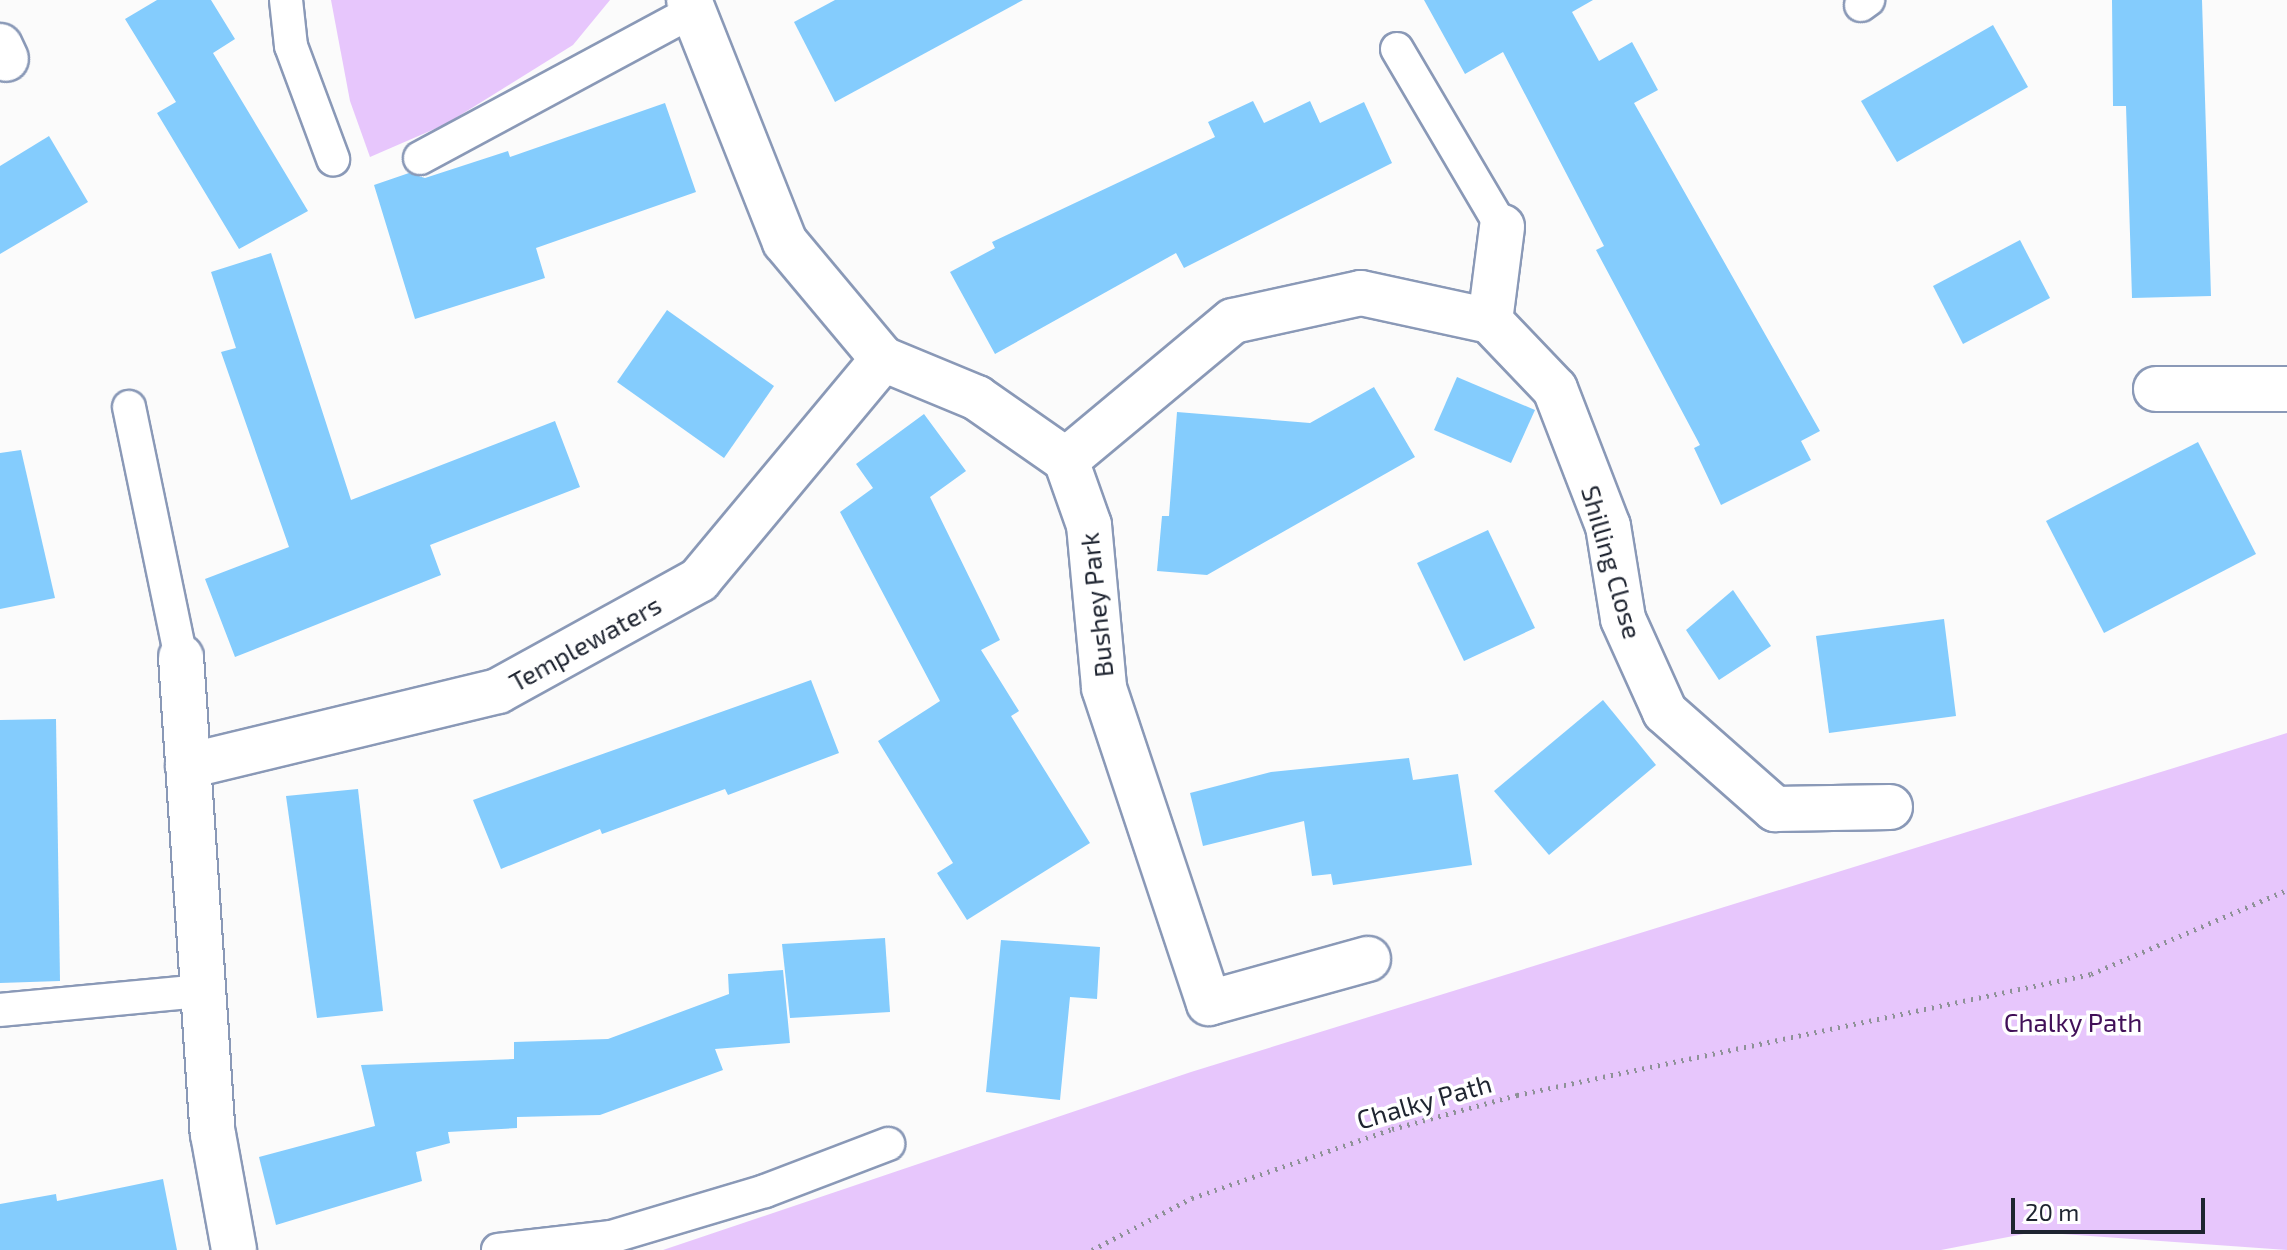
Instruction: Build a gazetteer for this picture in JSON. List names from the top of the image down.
{
  "streets": {
    "street": ["Shilling Close", "Bushey Park", "Templewaters"],
    "path": ["Chalky Path"]
  },
  "parks": ["Chalky Path"],
  "scale_bar": "20 m"
}
